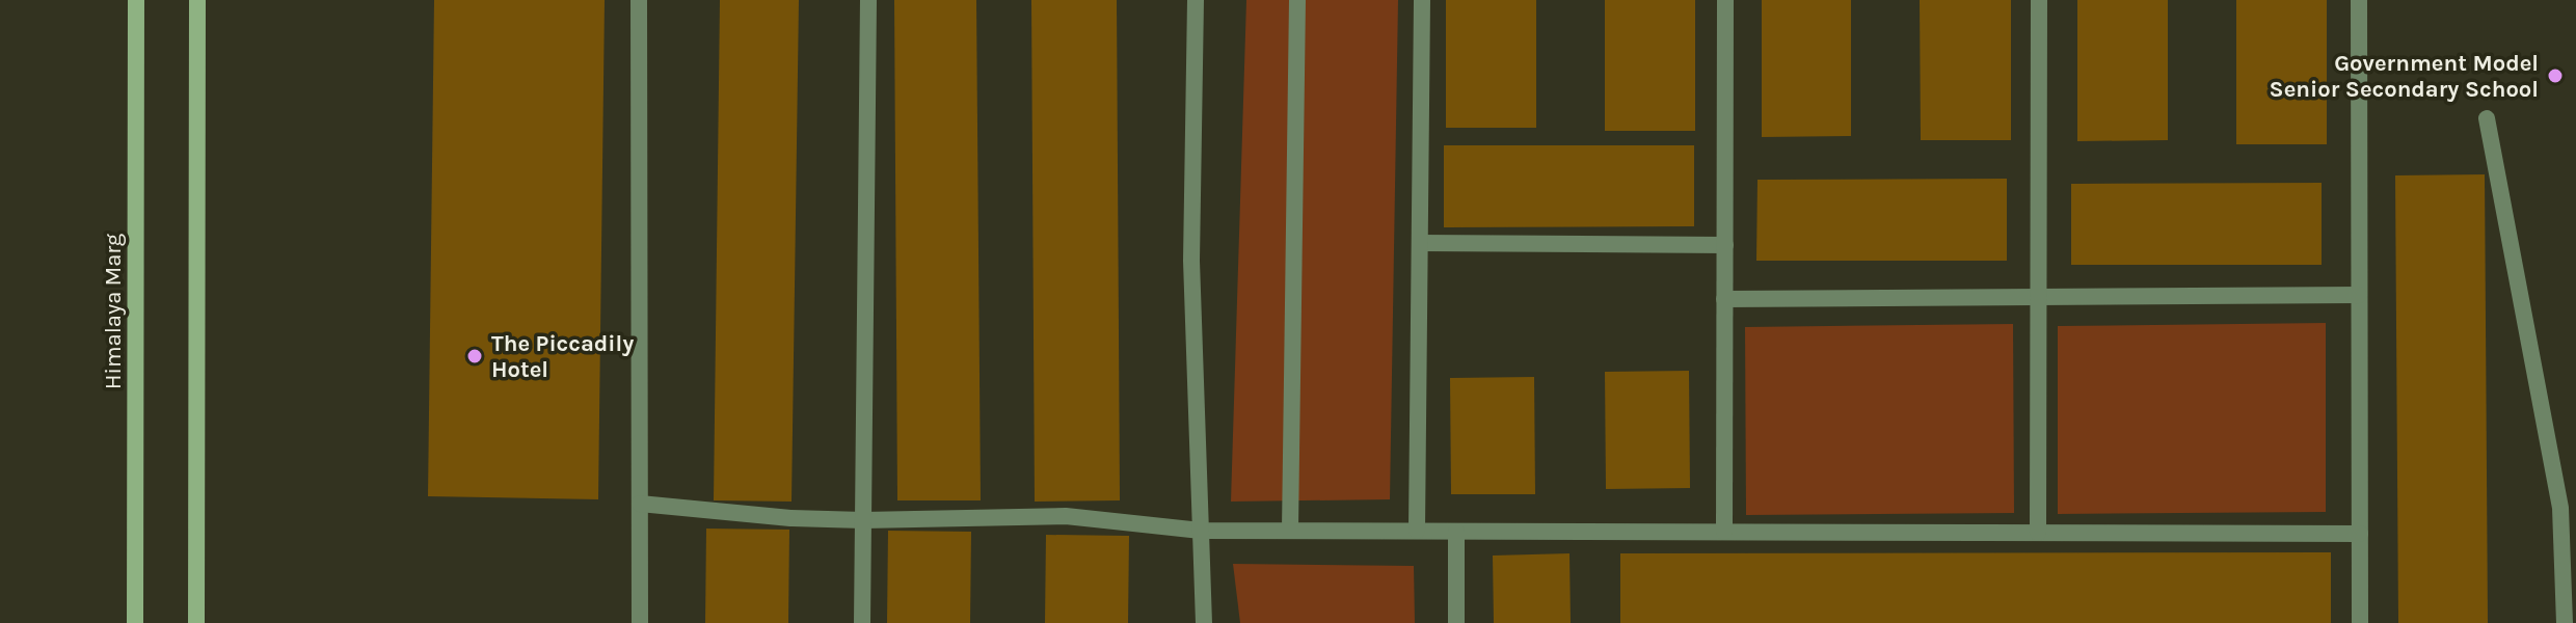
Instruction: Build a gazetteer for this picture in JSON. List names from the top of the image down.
{
  "streets": {
    "main road": ["Himalaya Marg"]
  },
  "places": ["Government Model Senior Secondary School", "The Piccadily Hotel"]
}
